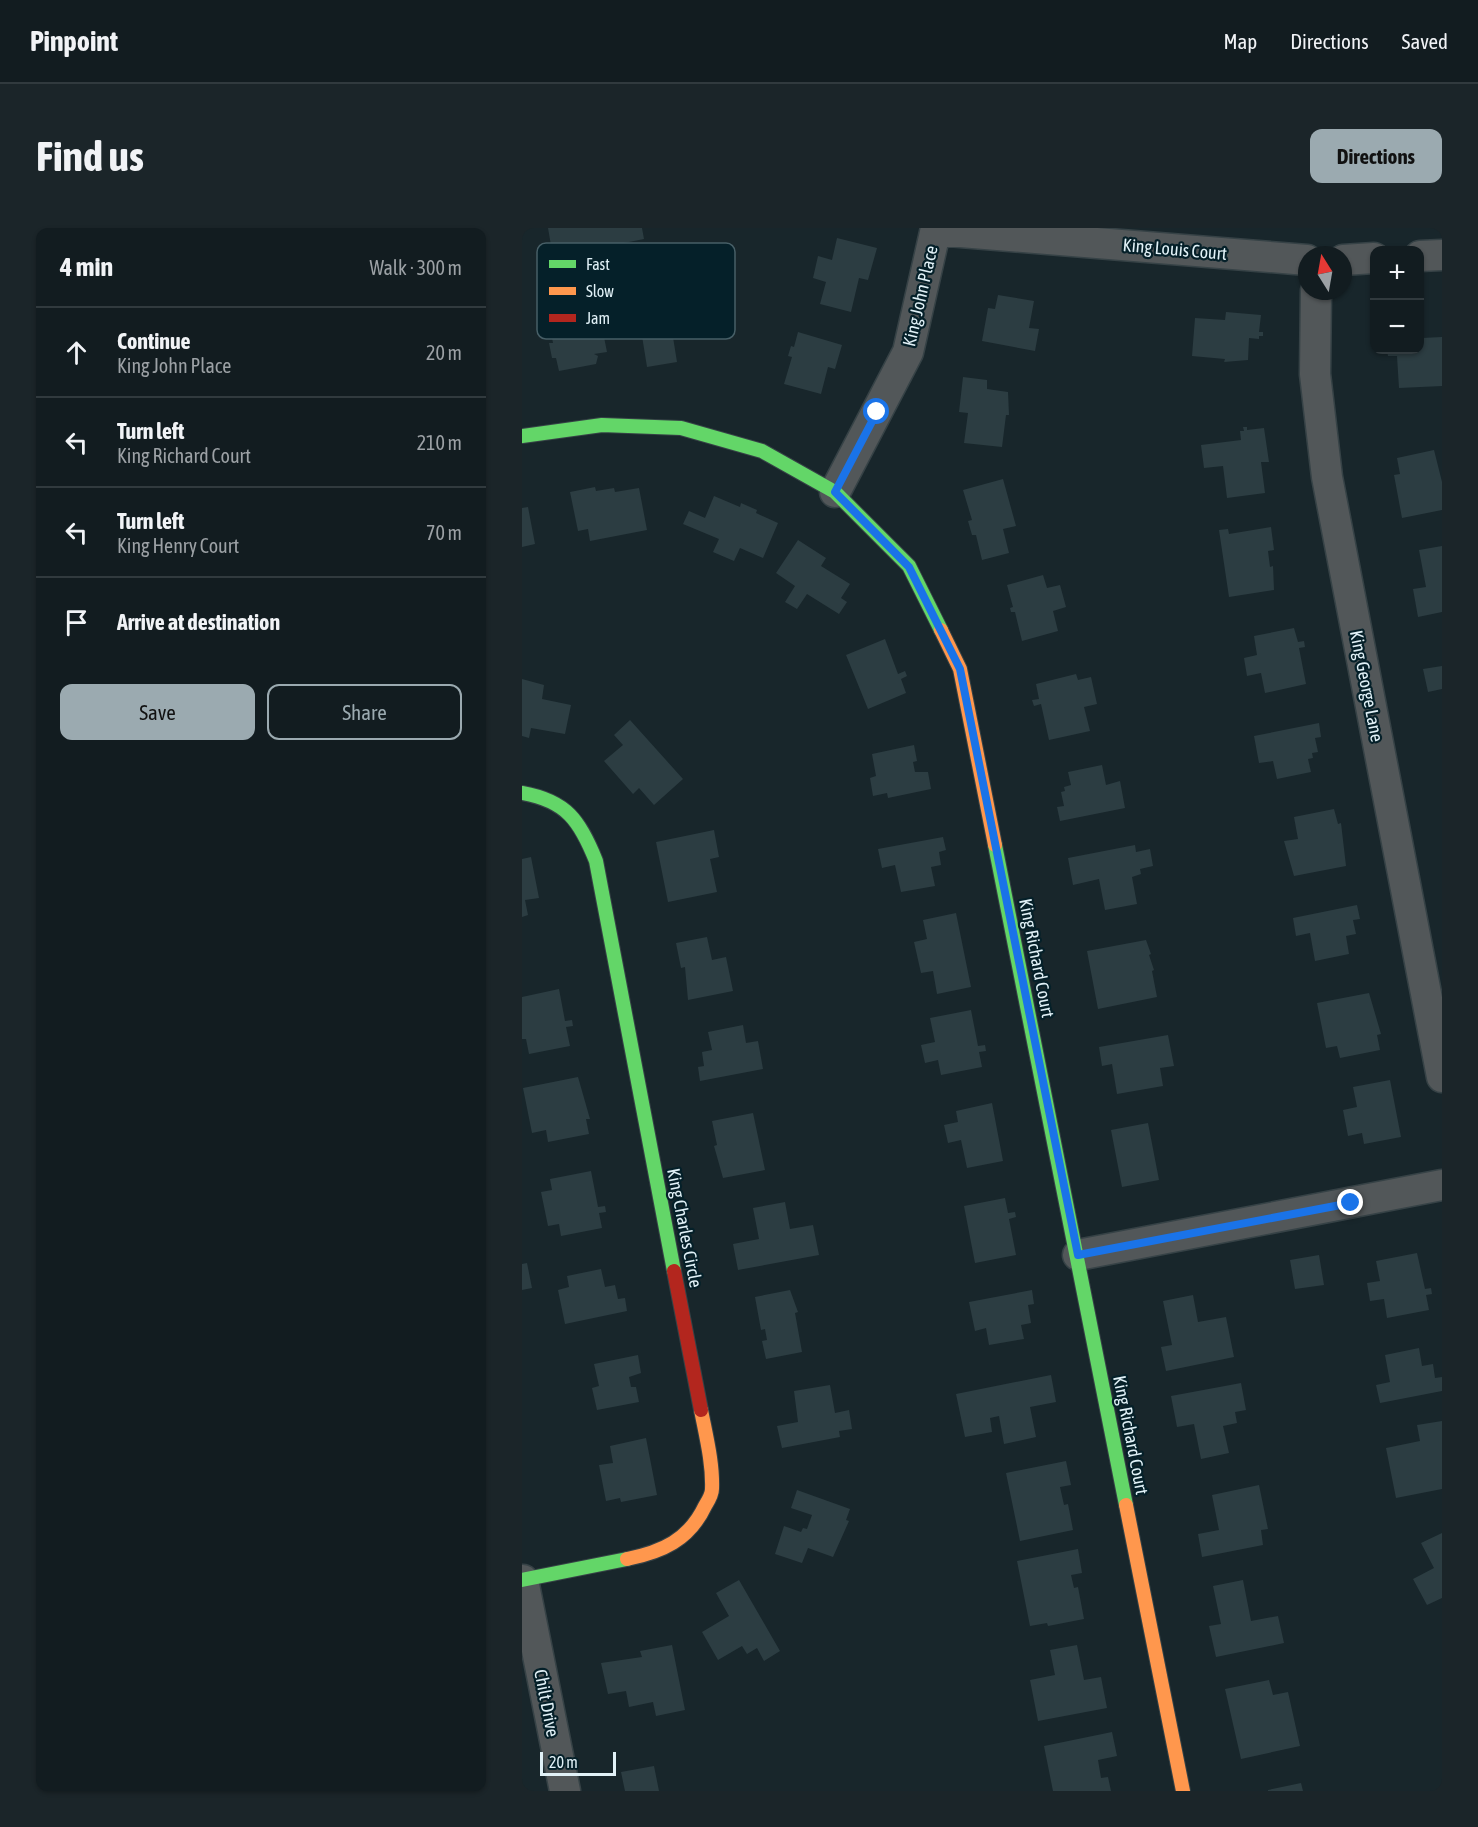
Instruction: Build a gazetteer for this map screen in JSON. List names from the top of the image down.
{
  "streets": {
    "street": [
      "King Louis Court",
      "King John Place",
      "King George Lane",
      "King Richard Court",
      "King Charles Circle",
      "Chilt Drive"
    ]
  },
  "crossings": [
    ["King Louis Court", "King John Place"],
    ["King John Place", "King Richard Court"],
    ["King Charles Circle", "Chilt Drive"]
  ],
  "legend": ["Fast", "Slow", "Jam"],
  "scale_bar": "20 m",
  "north": "top",
  "page": {
    "header": "Pinpoint",
    "nav": ["Map", "Directions", "Saved"],
    "buttons": [
      "Directions",
      ["Save", "Share"]
    ],
    "title": "Find us",
    "heading": ["4 min", "Walk · 300 m"],
    "map_buttons": ["+", "−"],
    "list": [
      ["Continue", "King John Place", "20 m"],
      ["Turn left", "King Richard Court", "210 m"],
      ["Turn left", "King Henry Court", "70 m"],
      "Arrive at destination"
    ],
    "scale": "20 m"
  }
}
